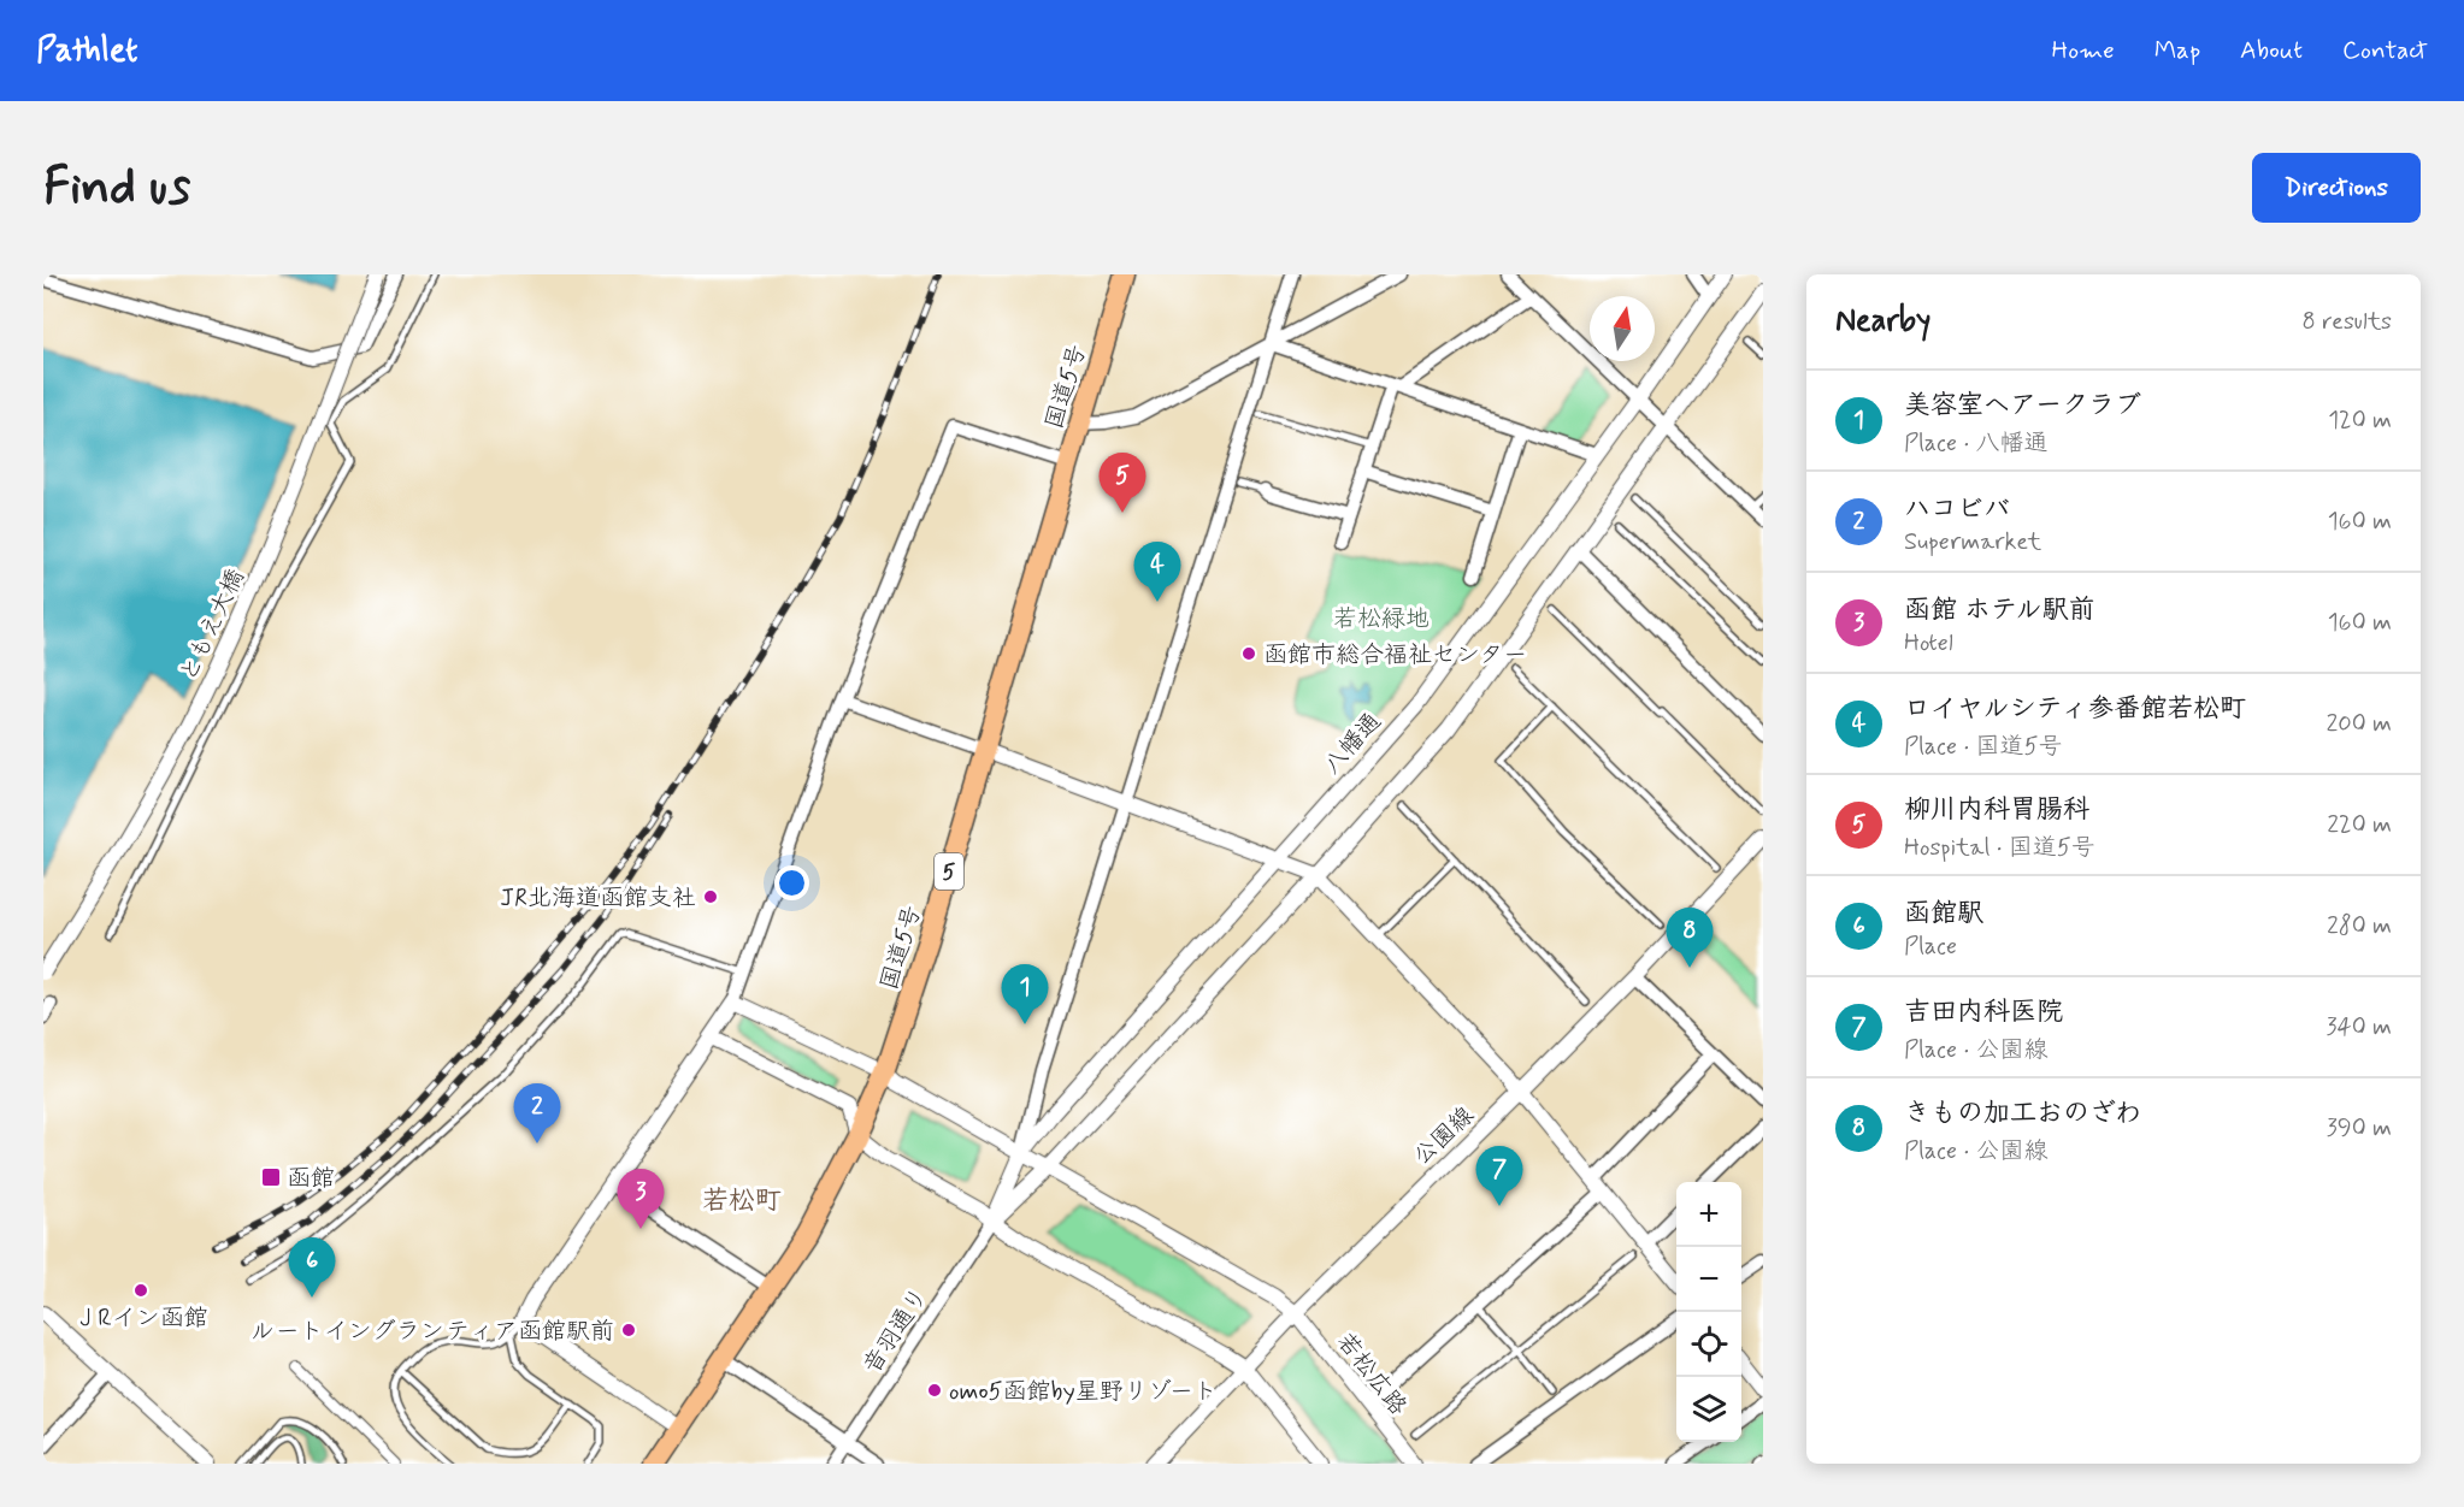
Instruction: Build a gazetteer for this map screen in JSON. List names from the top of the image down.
{
  "streets": {
    "highway": ["国道5号", "5"],
    "street": [
      "ともえ大橋",
      "八幡通",
      "公園線",
      "音羽通り",
      "若松広路"
    ]
  },
  "crossings": [
    ["国道5号", "若松広路"],
    ["八幡通", "音羽通り"],
    ["八幡通", "若松広路"],
    ["公園線", "若松広路"]
  ],
  "districts": ["若松町"],
  "parks": ["若松緑地"],
  "places": {
    "other": [
      "函館市総合福祉センター",
      "JR北海道函館支社",
      "ＪRイン函館",
      "ルートイングランティア函館駅前",
      "omo5函館by星野リゾート"
    ],
    "transit": ["函館"]
  },
  "north": "top",
  "page": {
    "header": "Pathlet",
    "nav": [
      "Home",
      "Map",
      "About",
      "Contact"
    ],
    "buttons": "Directions",
    "title": "Find us",
    "heading": ["Nearby", "8 results"],
    "list": [
      {
        "mark": "1",
        "name": "美容室ヘアークラブ",
        "note": "Place · 八幡通",
        "value": "120 m"
      },
      {
        "mark": "2",
        "name": "ハコビバ",
        "note": "Supermarket",
        "value": "160 m"
      },
      {
        "mark": "3",
        "name": "函館 ホテル駅前",
        "note": "Hotel",
        "value": "160 m"
      },
      {
        "mark": "4",
        "name": "ロイヤルシティ参番館若松町",
        "note": "Place · 国道5号",
        "value": "200 m"
      },
      {
        "mark": "5",
        "name": "柳川内科胃腸科",
        "note": "Hospital · 国道5号",
        "value": "220 m"
      },
      {
        "mark": "6",
        "name": "函館駅",
        "note": "Place",
        "value": "280 m"
      },
      {
        "mark": "7",
        "name": "吉田内科医院",
        "note": "Place · 公園線",
        "value": "340 m"
      },
      {
        "mark": "8",
        "name": "きもの加工おのざわ",
        "note": "Place · 公園線",
        "value": "390 m"
      }
    ],
    "pins": [
      "5",
      "4",
      "8",
      "1",
      "2",
      "7",
      "3",
      "6"
    ],
    "map_buttons": ["+", "−"]
  }
}
